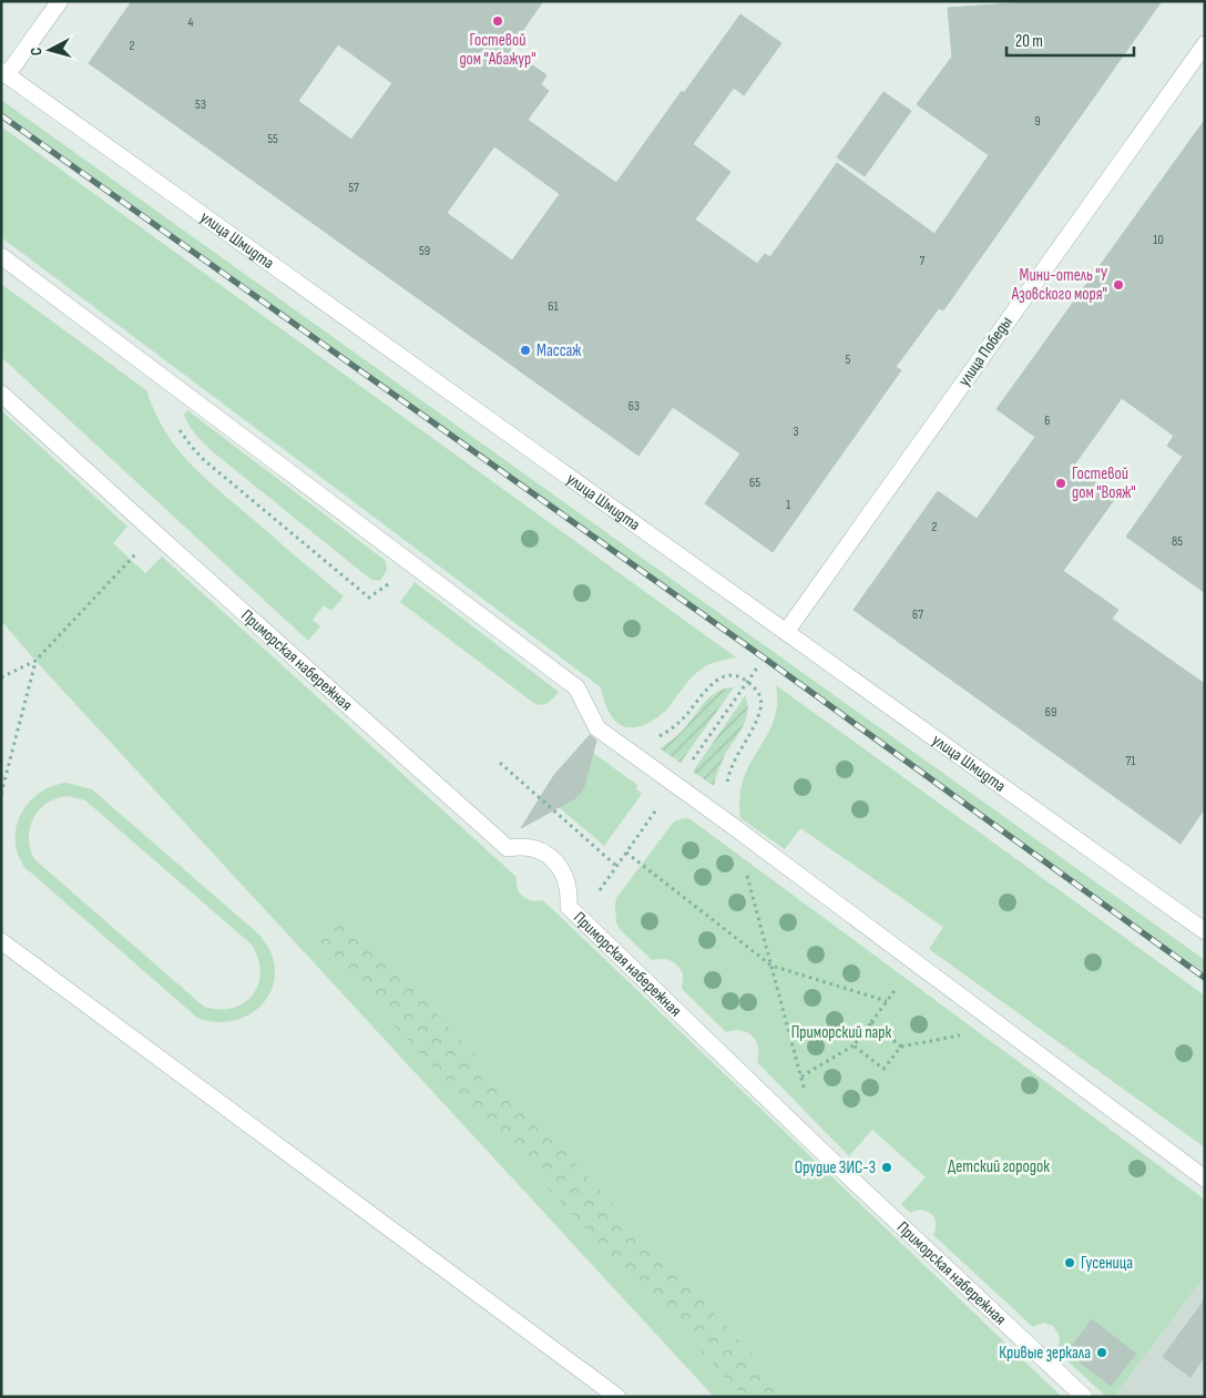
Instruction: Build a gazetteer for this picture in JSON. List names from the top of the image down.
{
  "streets": {
    "street": ["улица Шмидта", "улица Победы", "Приморская набережная"]
  },
  "crossings": [
    ["улица Шмидта", "улица Победы"]
  ],
  "parks": ["Приморский парк", "Детский городок"],
  "places": [
    "Гостевой дом \"Абажур\"",
    "Мини-отель \"У Азовского моря\"",
    "Массаж",
    "Гостевой дом \"Вояж\"",
    "Орудие ЗИС-3",
    "Гусеница",
    "Кривые зеркала"
  ],
  "house_numbers": [
    "4",
    "2",
    "53",
    "9",
    "55",
    "57",
    "10",
    "59",
    "7",
    "61",
    "5",
    "63",
    "6",
    "3",
    "65",
    "1",
    "2",
    "85",
    "67",
    "69",
    "71"
  ],
  "scale_bar": "20 m",
  "north": "left"
}
